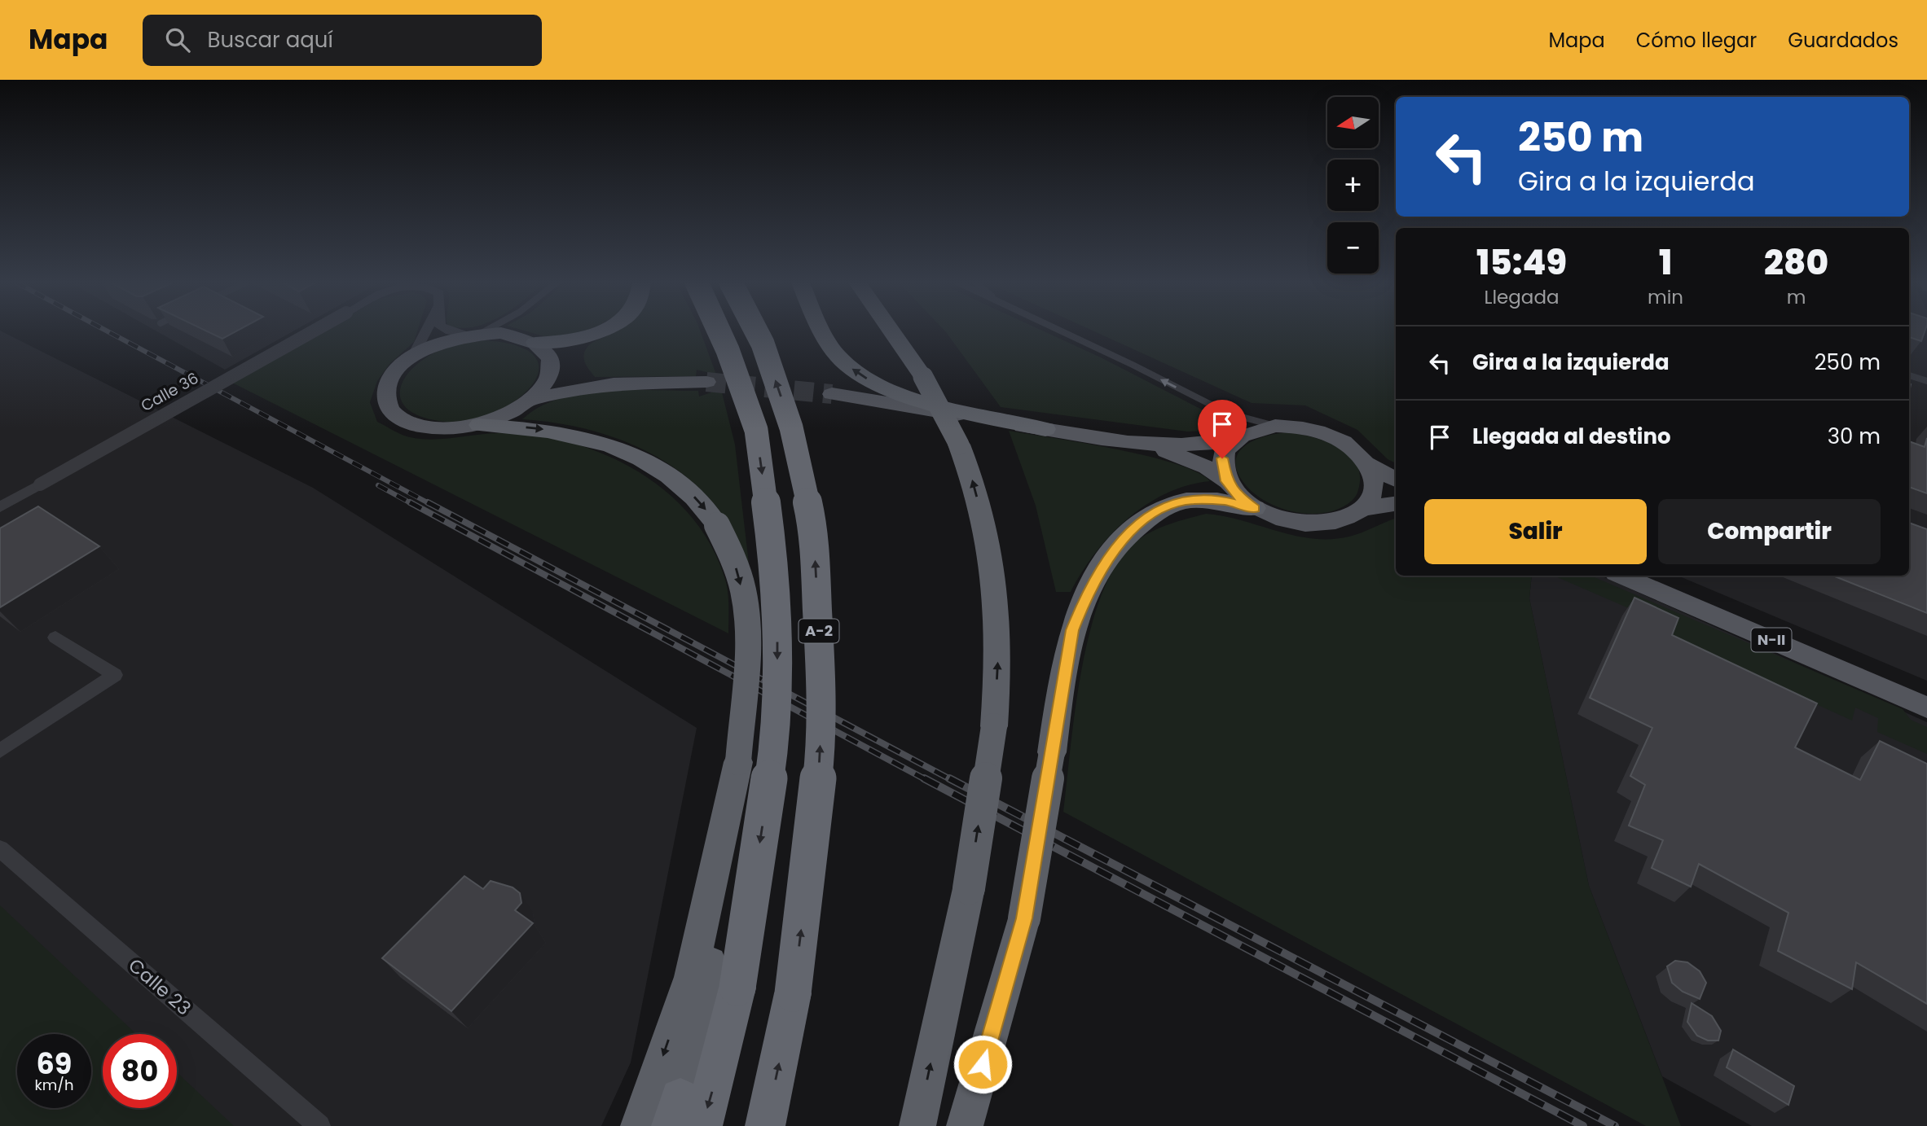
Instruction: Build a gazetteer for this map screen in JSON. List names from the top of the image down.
{
  "streets": {
    "highway": ["A-2"],
    "main road": ["N-II"],
    "street": ["Calle 36", "Calle 23"]
  },
  "north": "left",
  "page": {
    "header": "Mapa",
    "search": "Buscar aquí",
    "nav": ["Mapa", "Cómo llegar", "Guardados"],
    "map_buttons": ["+", "−"],
    "turn": ["250 m", "Gira a la izquierda"],
    "eta": [
      "15:49",
      "Llegada",
      "1",
      "min",
      "280",
      "m"
    ],
    "list": [
      {
        "name": "Gira a la izquierda",
        "value": "250 m"
      },
      {
        "name": "Llegada al destino",
        "value": "30 m"
      }
    ],
    "buttons": ["Salir", "Compartir"],
    "speed": "69 km/h",
    "limit": "80"
  }
}
